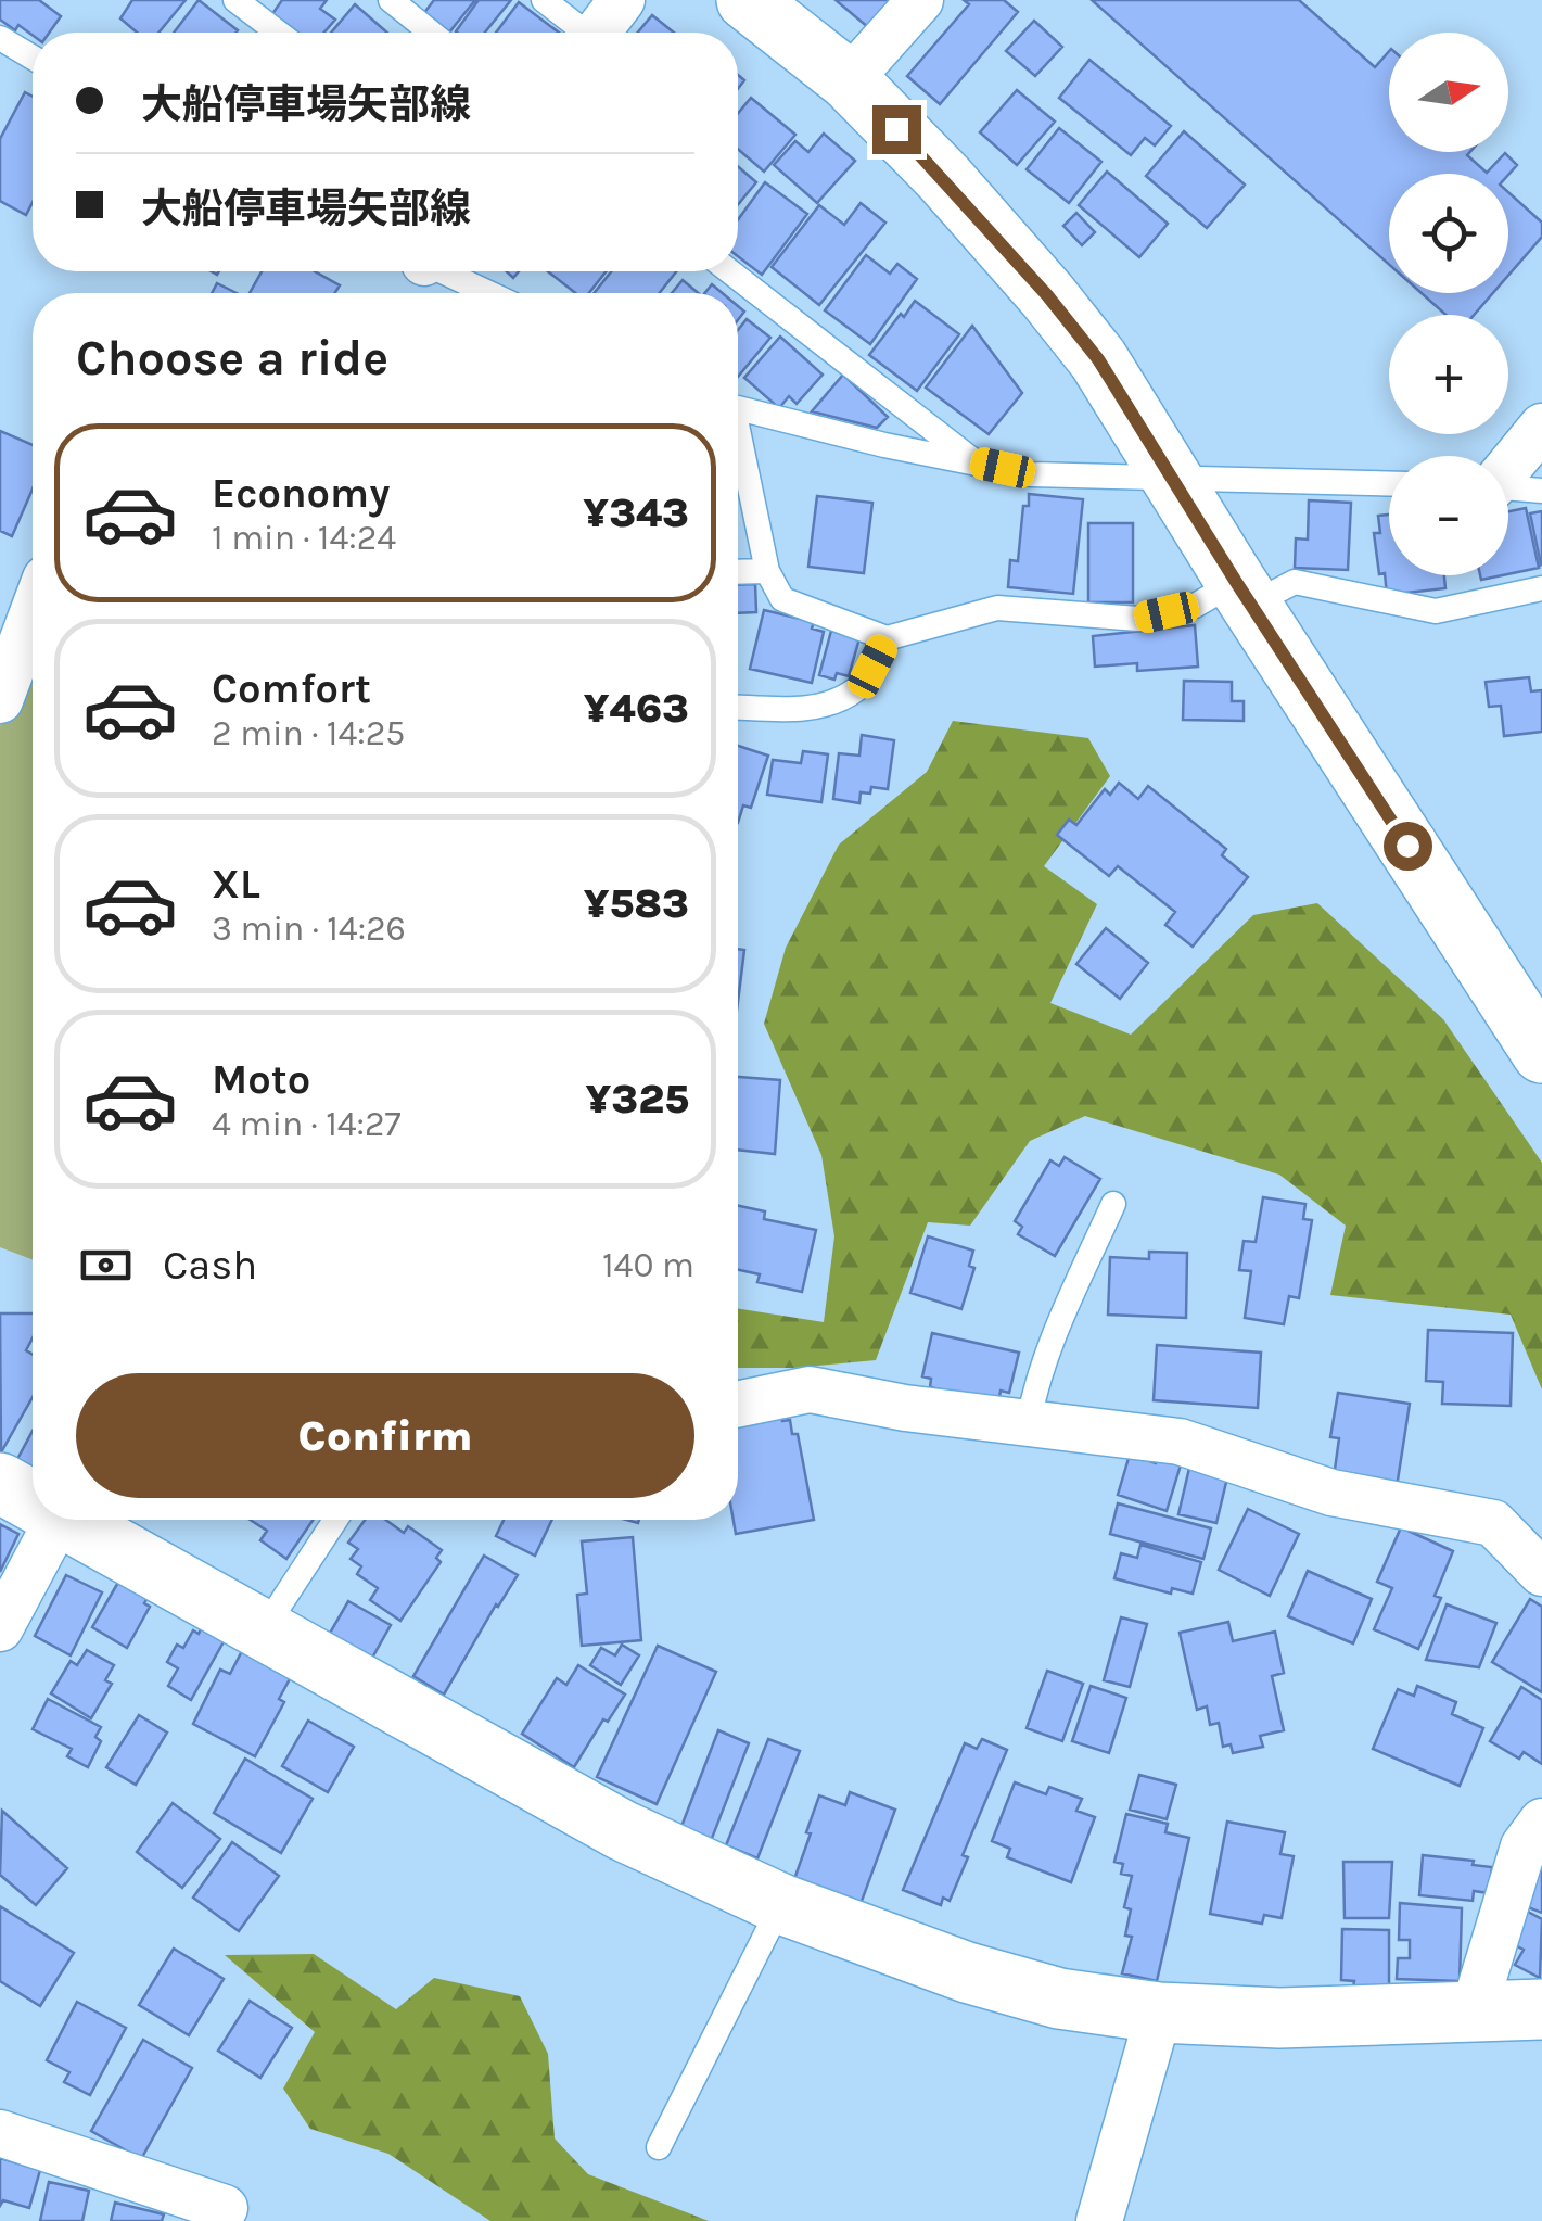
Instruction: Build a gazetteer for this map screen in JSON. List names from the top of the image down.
{
  "north": "right",
  "page": {
    "map_buttons": ["+", "−"],
    "banner": ["大船停車場矢部線", "大船停車場矢部線"],
    "heading": "Choose a ride",
    "list": [
      {
        "name": "Economy",
        "note": "1 min · 14:24",
        "value": "¥343"
      },
      {
        "name": "Comfort",
        "note": "2 min · 14:25",
        "value": "¥463"
      },
      {
        "name": "XL",
        "note": "3 min · 14:26",
        "value": "¥583"
      },
      {
        "name": "Moto",
        "note": "4 min · 14:27",
        "value": "¥325"
      }
    ],
    "pay": ["Cash", "140 m"],
    "buttons": "Confirm"
  }
}
